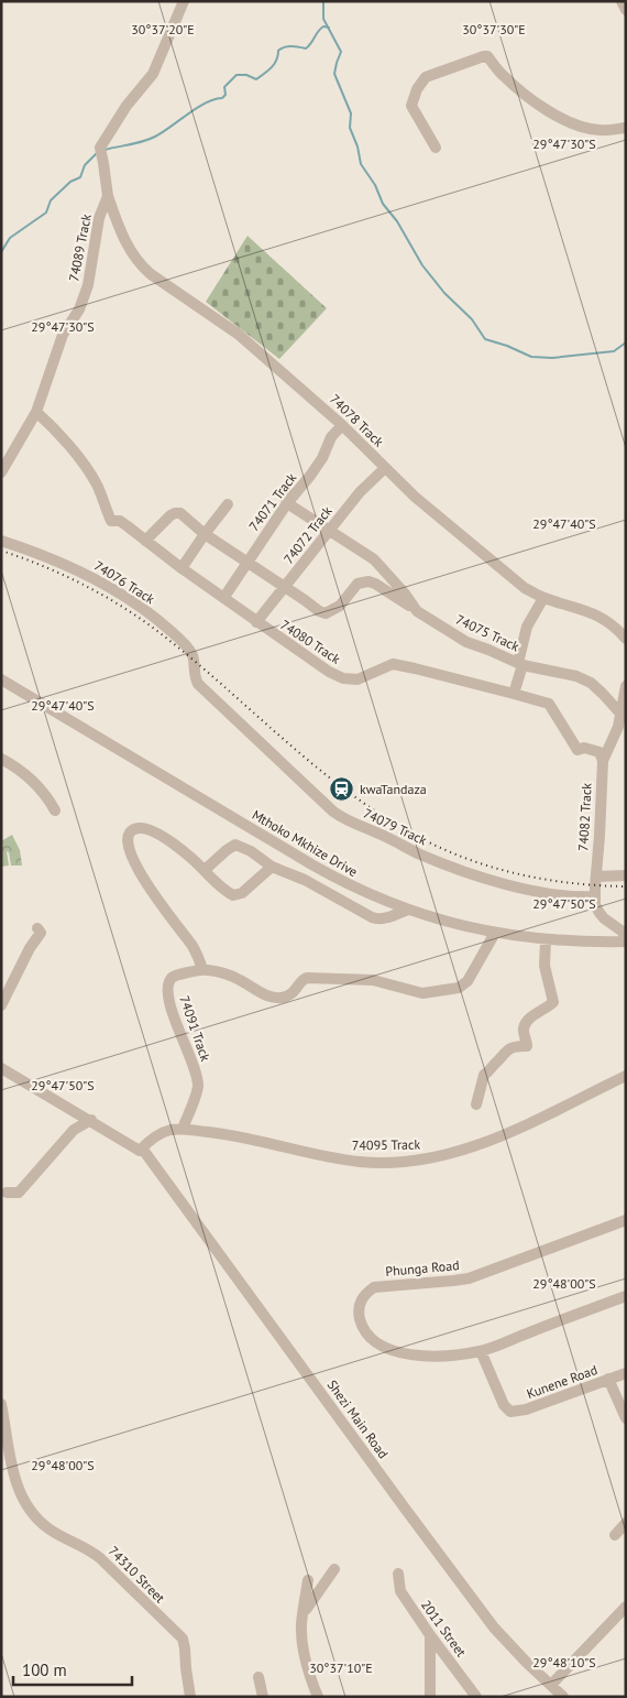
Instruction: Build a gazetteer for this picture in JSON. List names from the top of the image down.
{
  "streets": {
    "street": [
      "74089 Track",
      "74078 Track",
      "74071 Track",
      "74072 Track",
      "74076 Track",
      "74075 Track",
      "74080 Track",
      "74082 Track",
      "74079 Track",
      "Mthoko Mkhize Drive",
      "74091 Track",
      "74095 Track",
      "Phunga Road",
      "Kunene Road",
      "Shezi Main Road",
      "74310 Street",
      "2011 Street"
    ]
  },
  "crossings": [
    ["74089 Track", "74078 Track"],
    ["74089 Track", "74080 Track"],
    ["74078 Track", "74071 Track"],
    ["74078 Track", "74072 Track"],
    ["74071 Track", "74075 Track"],
    ["74071 Track", "74080 Track"],
    ["74072 Track", "74075 Track"],
    ["74072 Track", "74080 Track"],
    ["74076 Track", "74079 Track"],
    ["74075 Track", "74082 Track"],
    ["74080 Track", "74082 Track"],
    ["74082 Track", "74079 Track"],
    ["74082 Track", "Mthoko Mkhize Drive"],
    ["Mthoko Mkhize Drive", "74091 Track"],
    ["74091 Track", "74095 Track"],
    ["74095 Track", "Shezi Main Road"],
    ["Phunga Road", "Kunene Road"]
  ],
  "places": {
    "station": ["kwaTandaza"]
  },
  "scale_bar": "100 m",
  "coordinates": [
    "30°37'20\"E",
    "30°37'30\"E",
    "29°47'30\"S",
    "29°47'40\"S",
    "29°47'50\"S",
    "29°48'00\"S",
    "29°48'10\"S",
    "30°37'10\"E"
  ]
}
